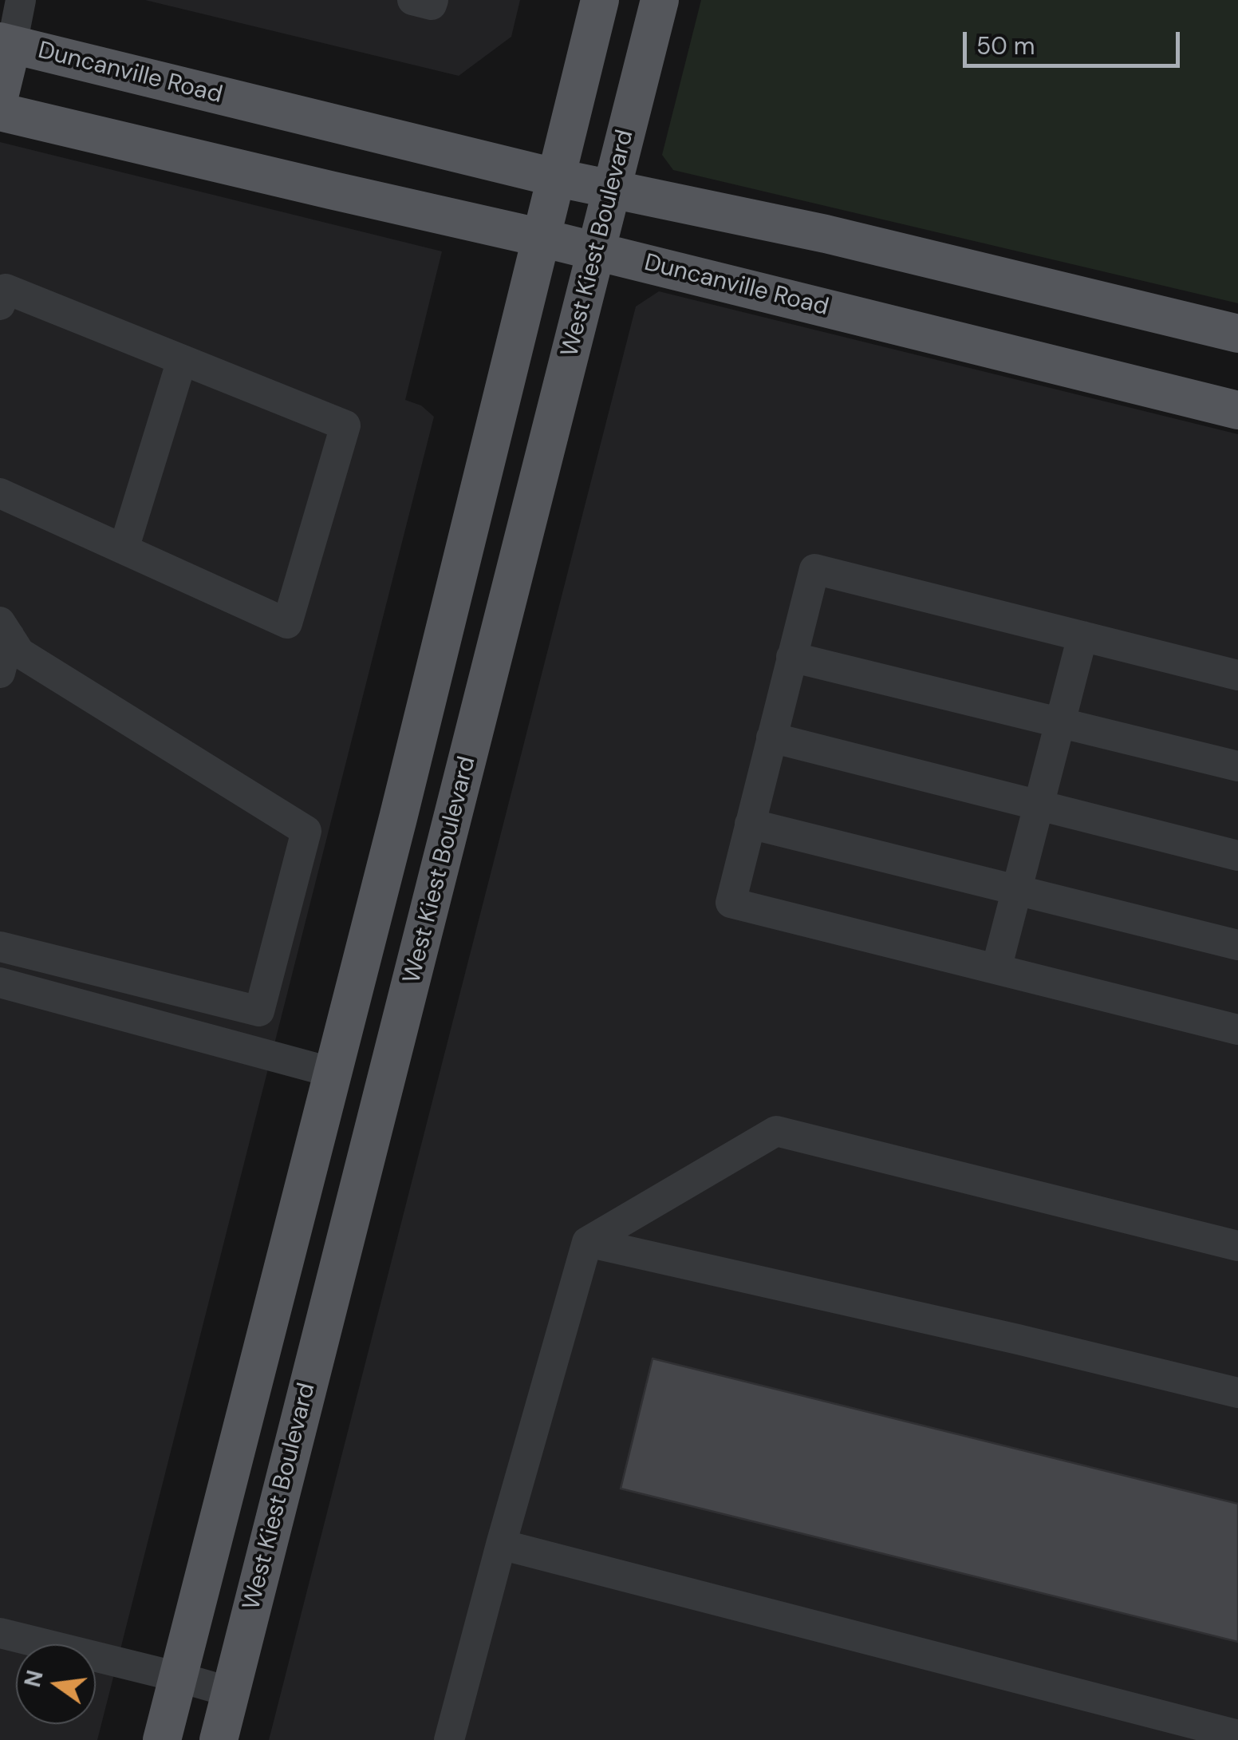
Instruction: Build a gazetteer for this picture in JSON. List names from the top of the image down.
{
  "streets": {
    "main road": ["Duncanville Road", "West Kiest Boulevard"]
  },
  "crossings": [
    ["Duncanville Road", "West Kiest Boulevard"]
  ],
  "scale_bar": "50 m",
  "north": "left"
}
